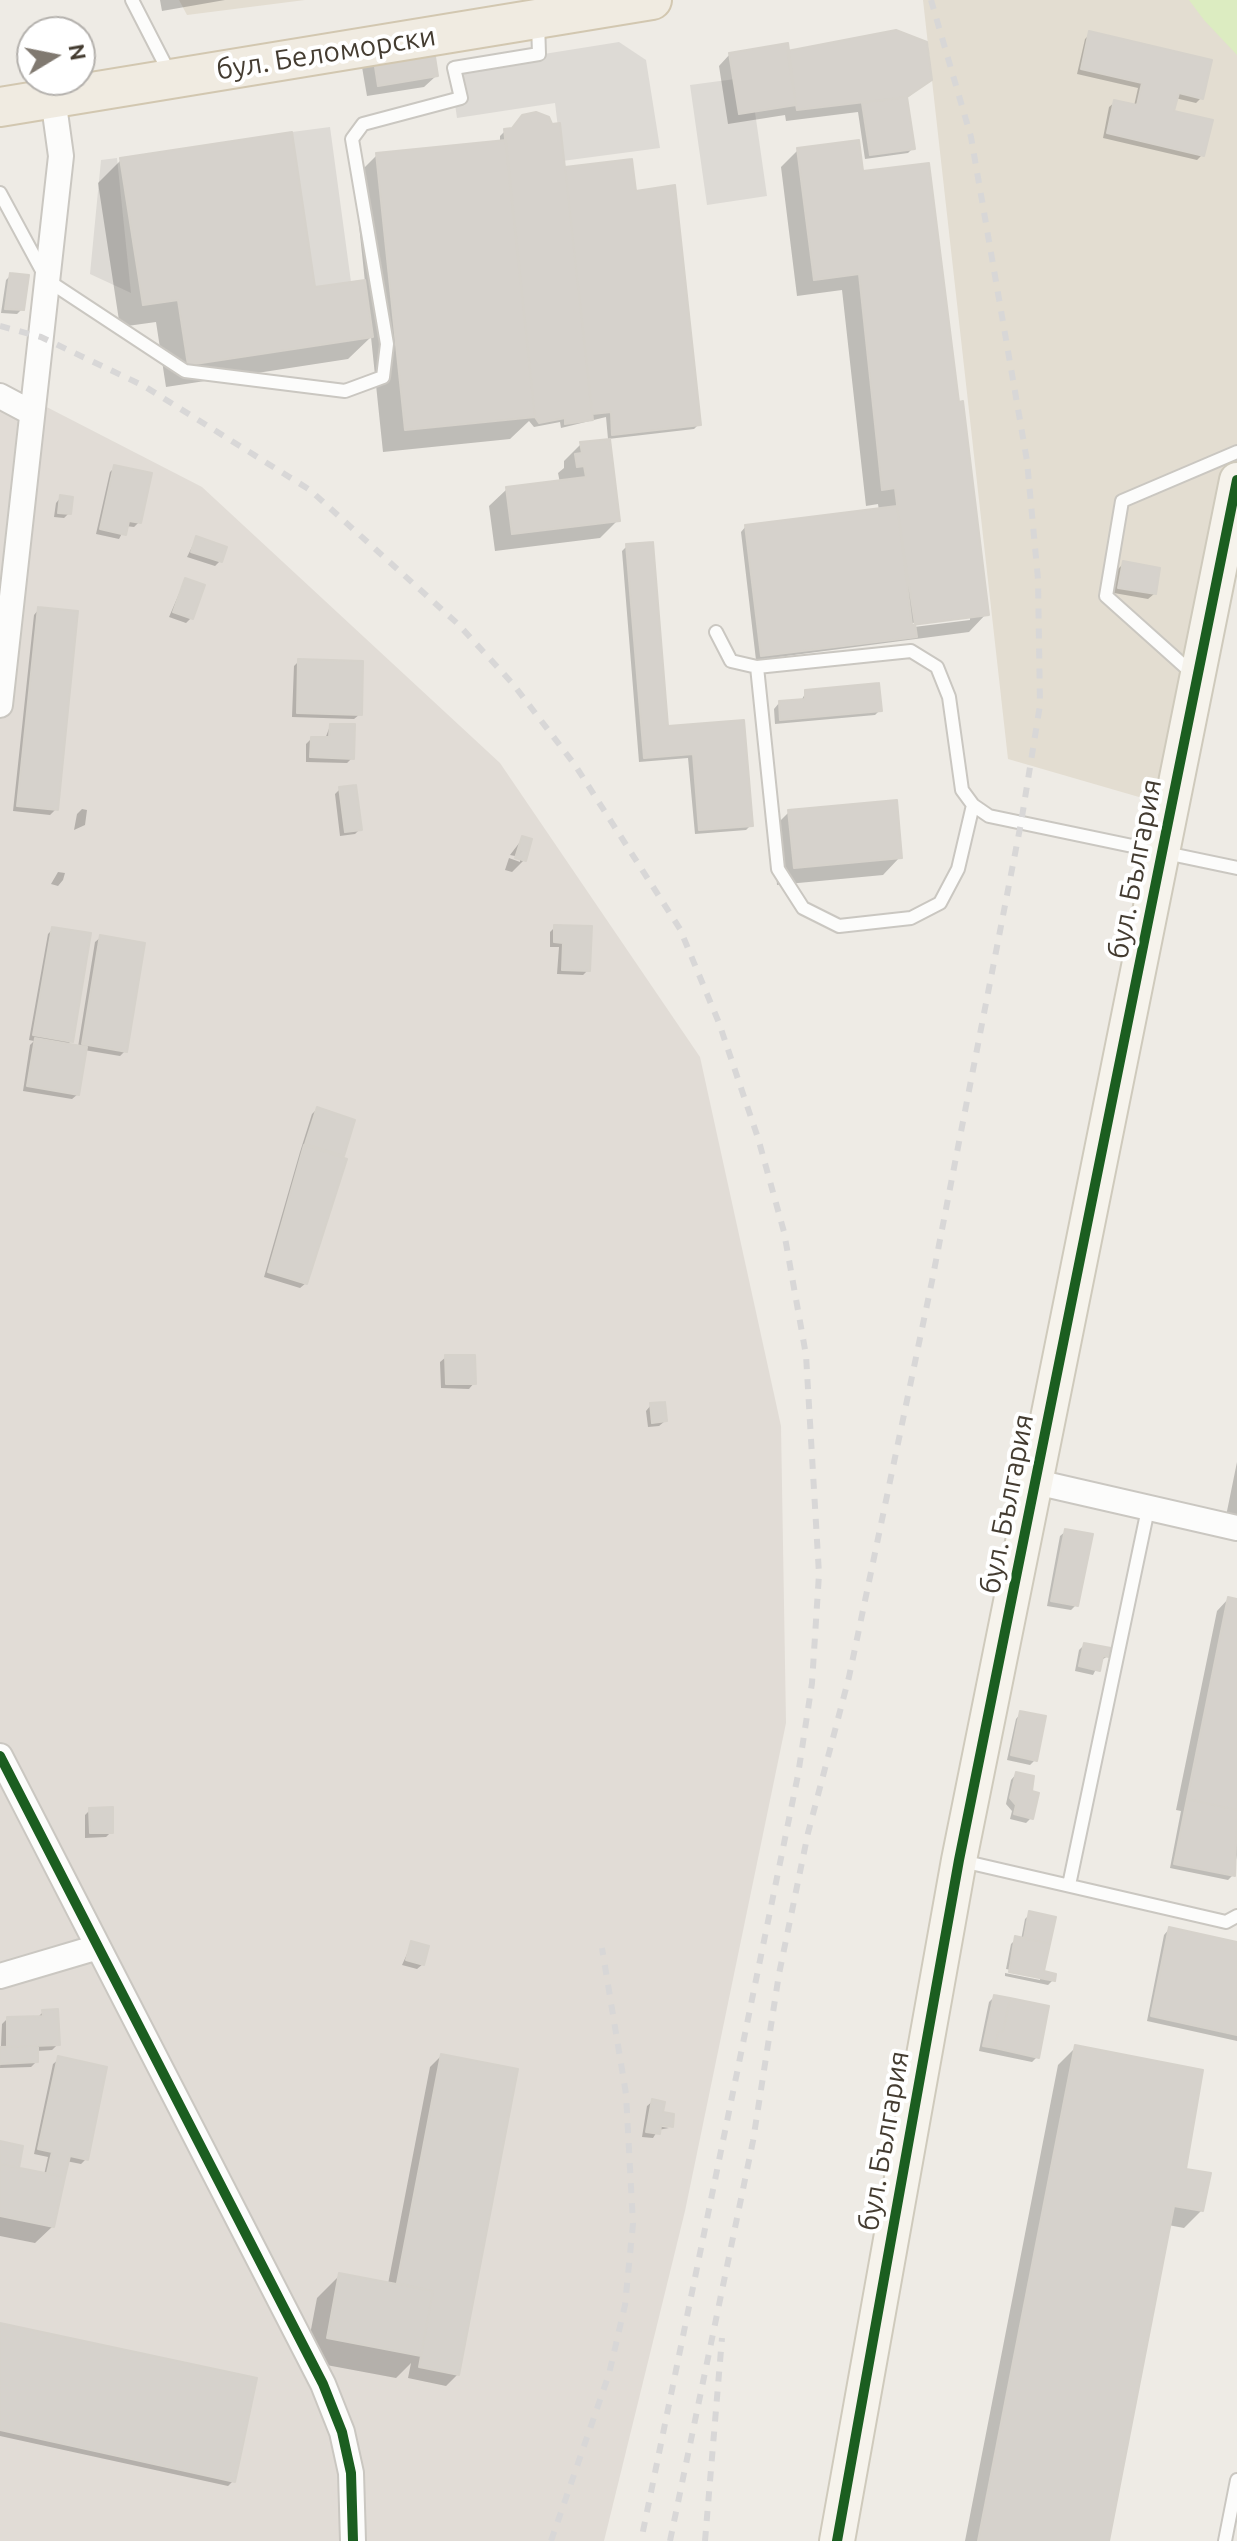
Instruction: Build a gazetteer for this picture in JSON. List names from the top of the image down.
{
  "streets": {
    "main road": ["бул. Беломорски"],
    "street": ["бул. България"]
  },
  "north": "right"
}
